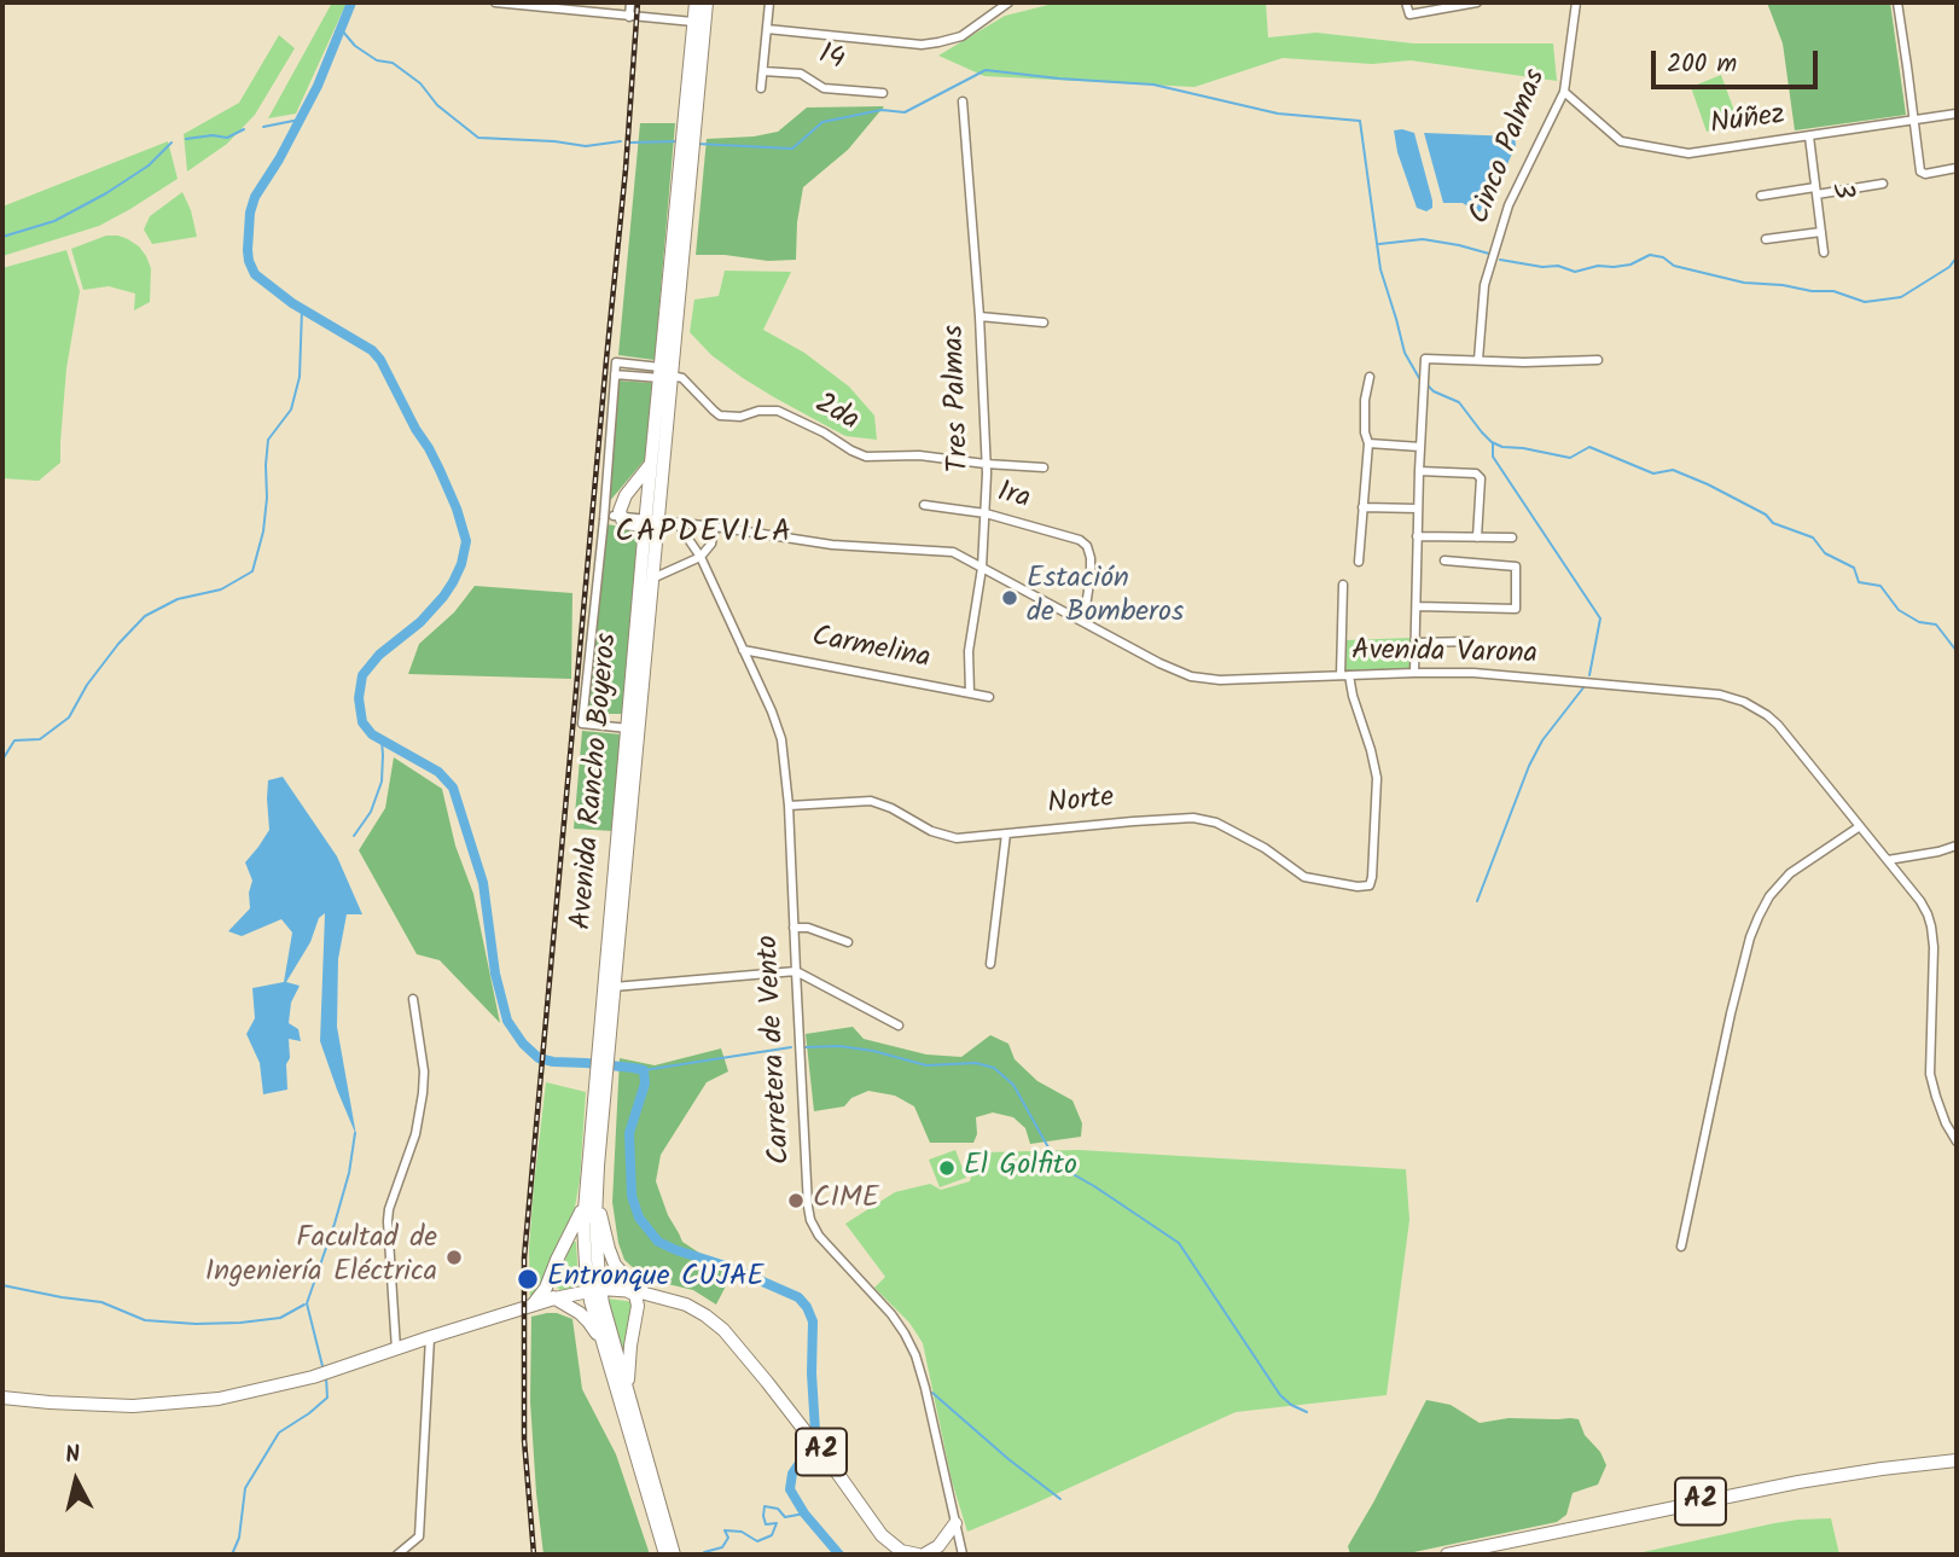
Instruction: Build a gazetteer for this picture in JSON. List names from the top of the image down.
{
  "streets": {
    "highway": ["Avenida Rancho Boyeros", "A2"],
    "street": [
      "14",
      "Núñez",
      "Cinco Palmas",
      "3",
      "Tres Palmas",
      "2da",
      "1ra",
      "Carmelina",
      "Avenida Varona",
      "Norte",
      "Carretera de Vento"
    ]
  },
  "crossings": [
    ["Núñez", "Cinco Palmas"],
    ["Núñez", "3"],
    ["Tres Palmas", "2da"],
    ["Tres Palmas", "1ra"],
    ["Tres Palmas", "Carmelina"],
    ["Tres Palmas", "Avenida Varona"],
    ["2da", "Avenida Rancho Boyeros"],
    ["1ra", "Avenida Varona"],
    ["Carmelina", "Carretera de Vento"],
    ["Avenida Varona", "Avenida Rancho Boyeros"],
    ["Avenida Varona", "Norte"],
    ["Avenida Varona", "Carretera de Vento"],
    ["Avenida Rancho Boyeros", "A2"],
    ["Norte", "Carretera de Vento"]
  ],
  "districts": ["CAPDEVILA"],
  "places": [
    "Estación de Bomberos",
    "El Golfito",
    "CIME",
    "Facultad de Ingeniería Eléctrica",
    "Entronque CUJAE"
  ],
  "scale_bar": "200 m",
  "north": "top"
}
